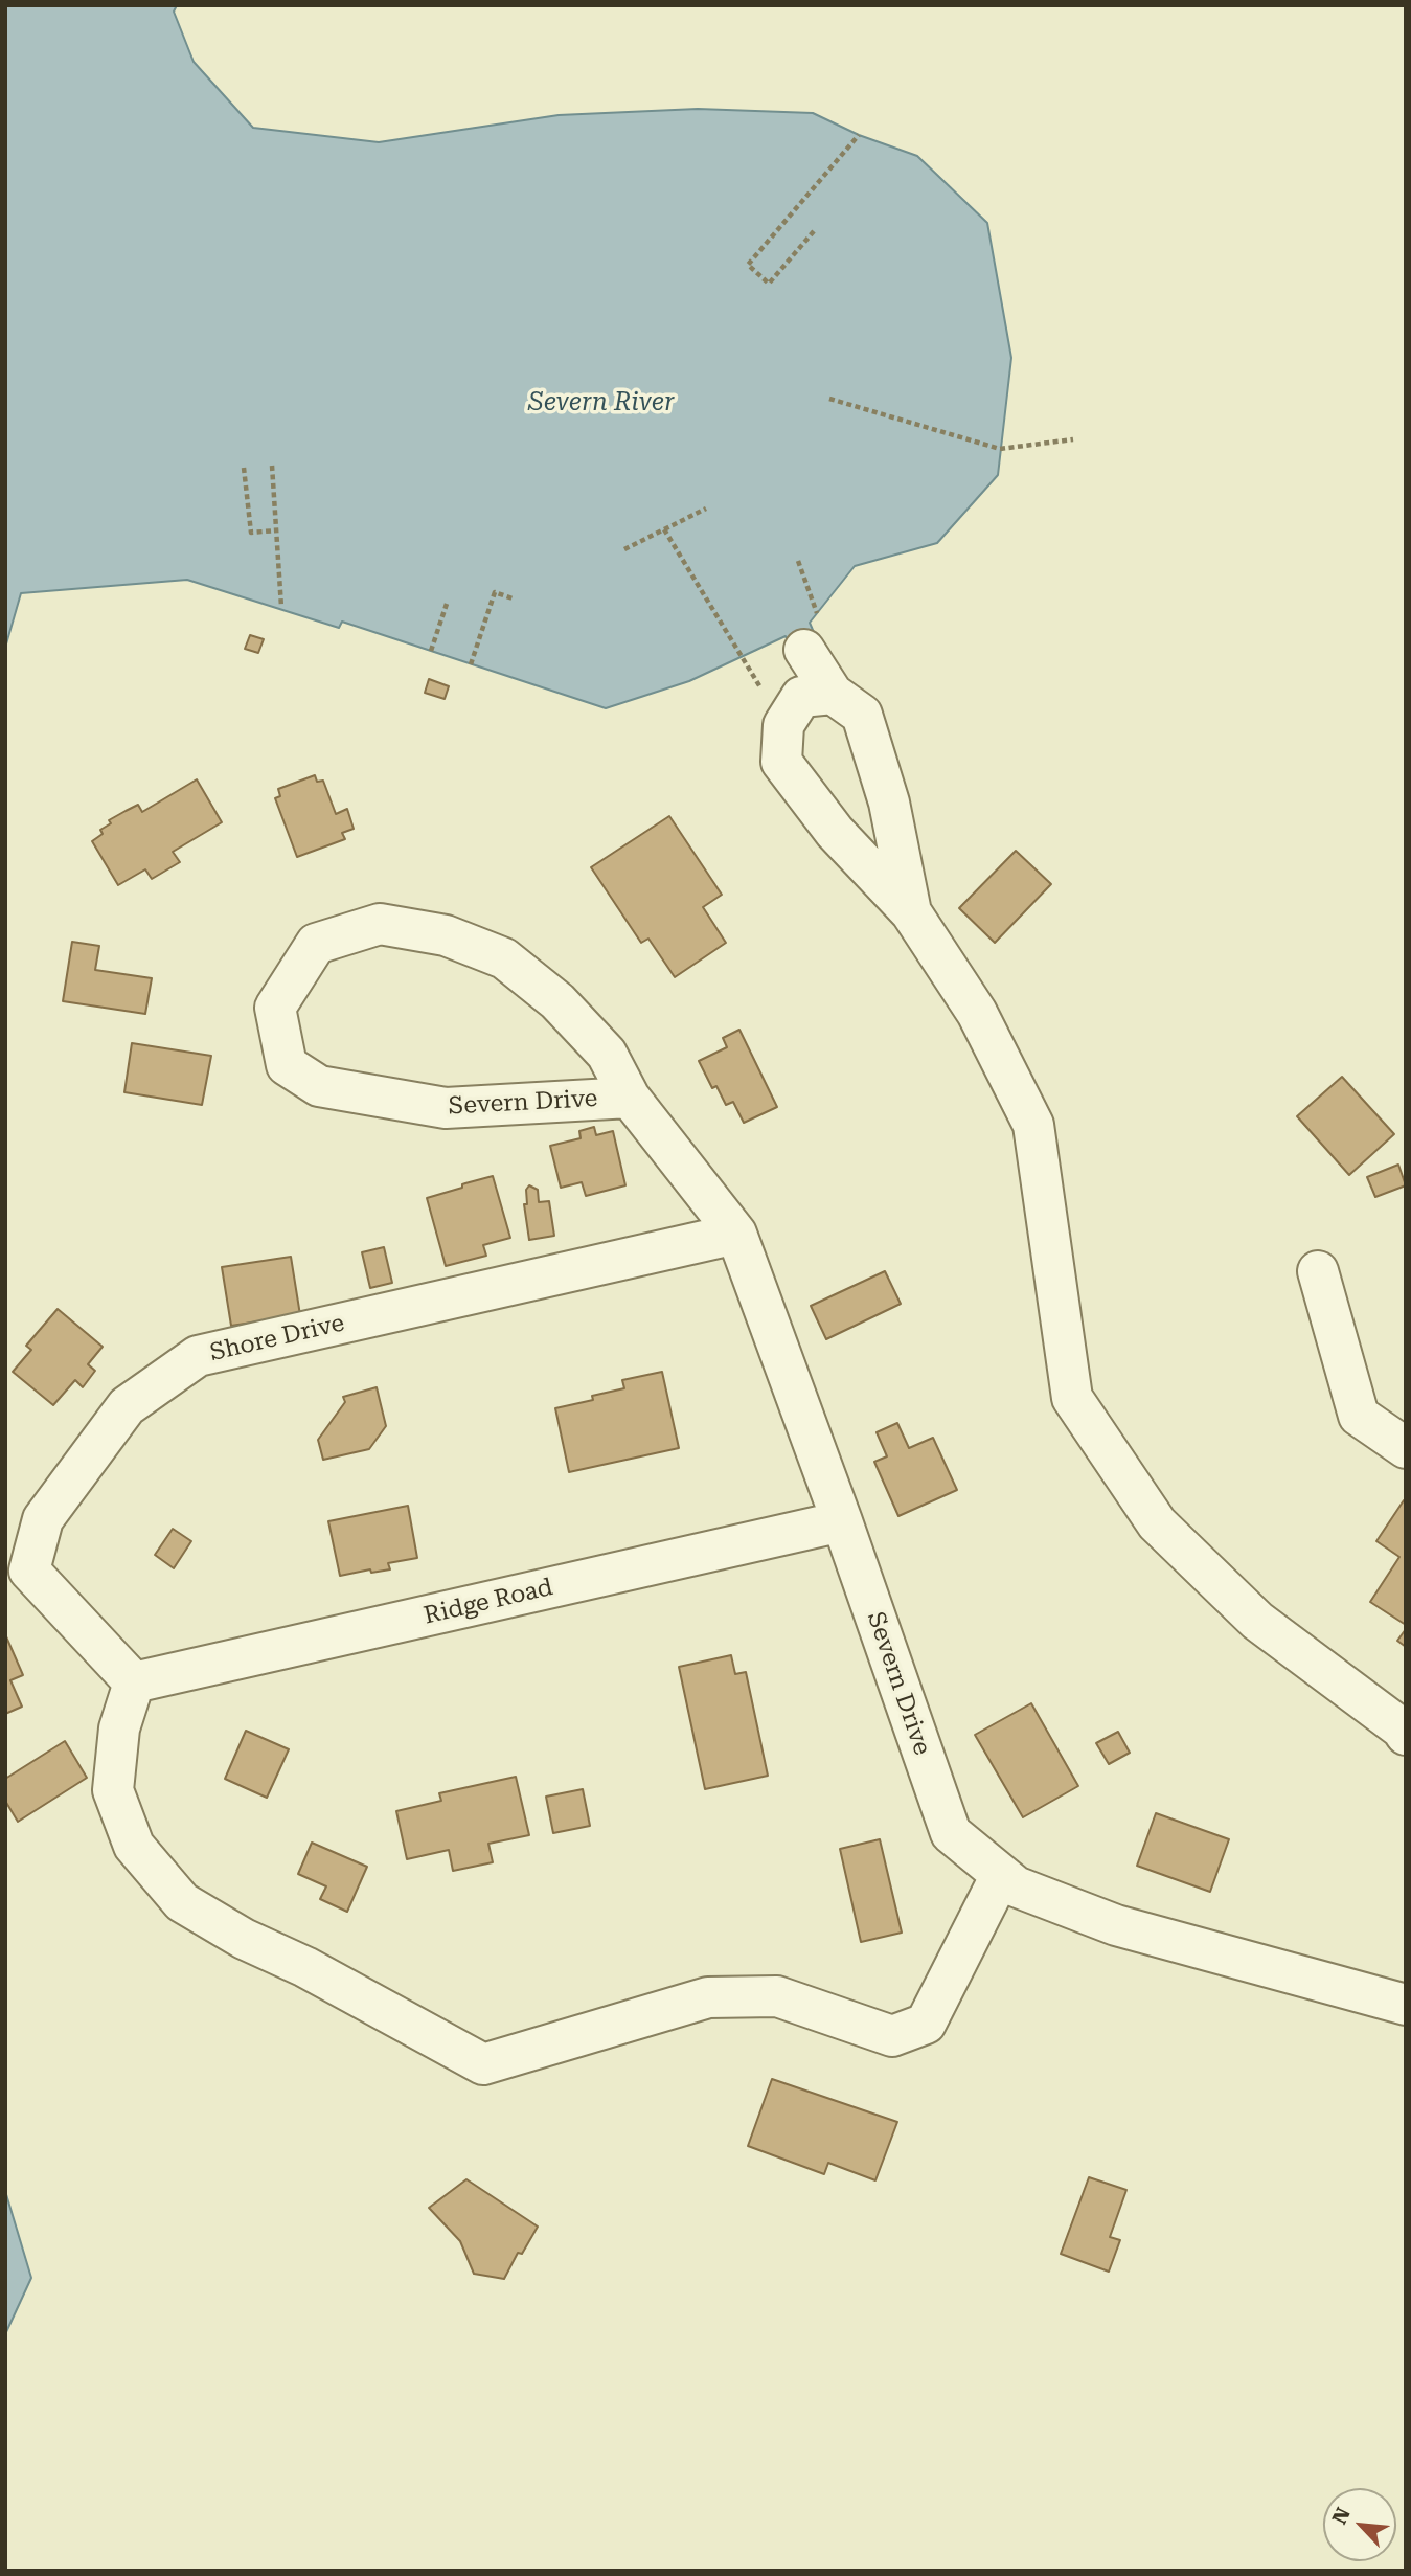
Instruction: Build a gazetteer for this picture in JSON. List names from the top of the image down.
{
  "streets": {
    "street": ["Severn Drive", "Shore Drive", "Ridge Road"]
  },
  "crossings": [
    ["Severn Drive", "Shore Drive"],
    ["Severn Drive", "Ridge Road"],
    ["Shore Drive", "Ridge Road"]
  ],
  "water": ["Severn River"],
  "north": "top left"
}
